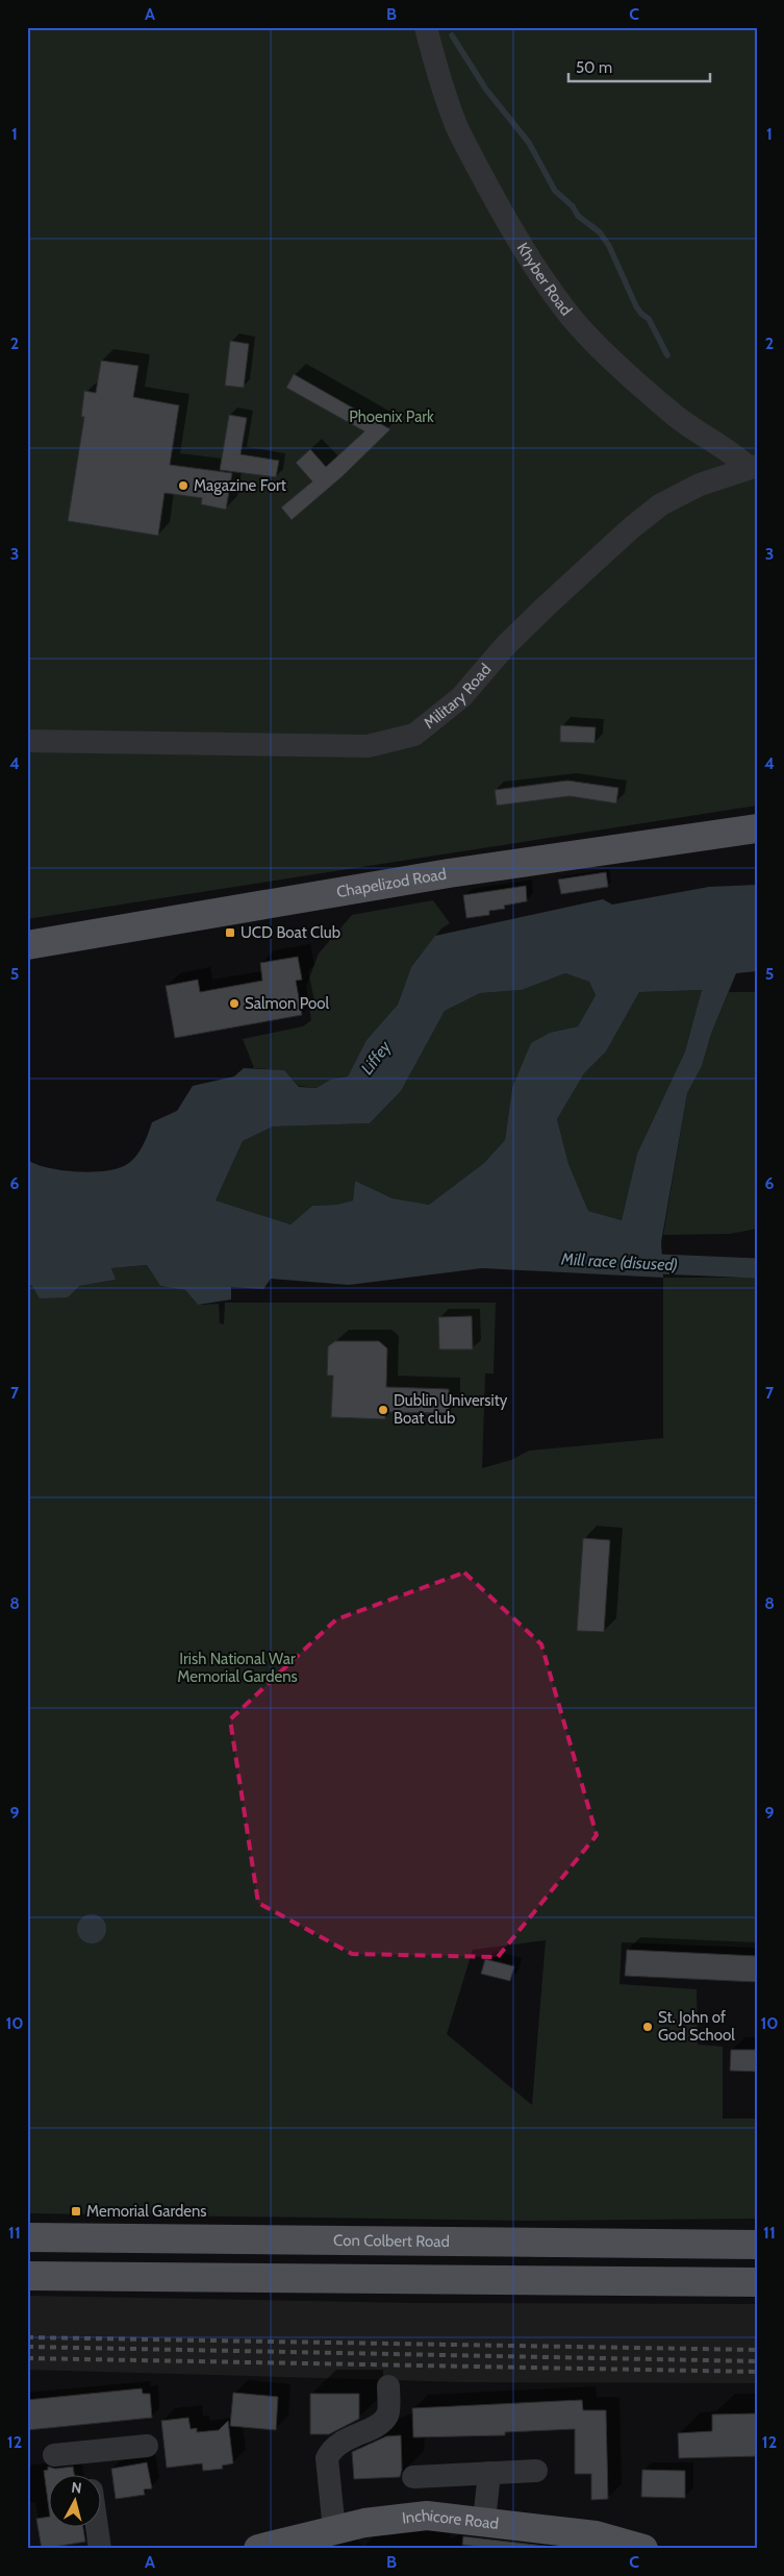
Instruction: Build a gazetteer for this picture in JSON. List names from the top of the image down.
{
  "streets": {
    "main road": ["Chapelizod Road", "Con Colbert Road", "Inchicore Road"],
    "street": ["Khyber Road", "Military Road"]
  },
  "crossings": [
    ["Khyber Road", "Military Road"]
  ],
  "water": ["Liffey", "Mill race (disused)"],
  "parks": ["Phoenix Park", "Irish National War Memorial Gardens"],
  "places": {
    "other": [
      "Magazine Fort",
      "Salmon Pool",
      "Dublin University Boat club",
      "St. John of God School"
    ],
    "transit": ["UCD Boat Club", "Memorial Gardens"]
  },
  "scale_bar": "50 m",
  "north": "top",
  "grid": {
    "columns": ["A", "B", "C"],
    "rows": [
      "1",
      "2",
      "3",
      "4",
      "5",
      "6",
      "7",
      "8",
      "9",
      "10",
      "11",
      "12"
    ]
  }
}
